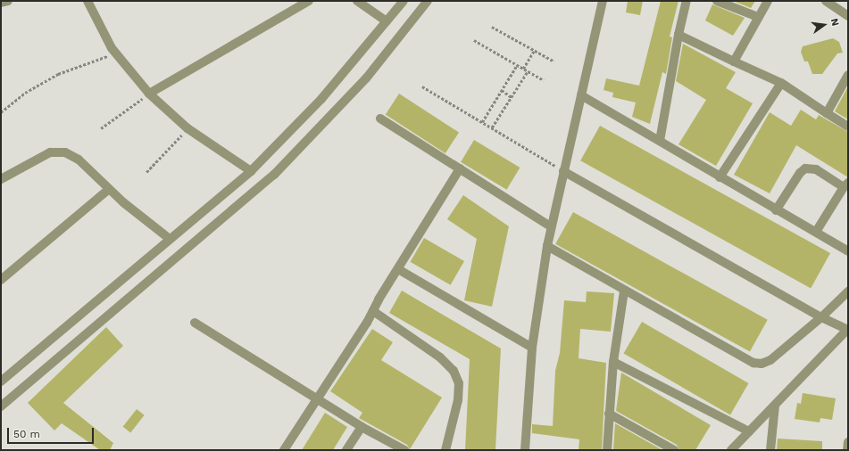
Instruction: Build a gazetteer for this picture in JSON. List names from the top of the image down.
{
  "scale_bar": "50 m",
  "north": "right"
}
